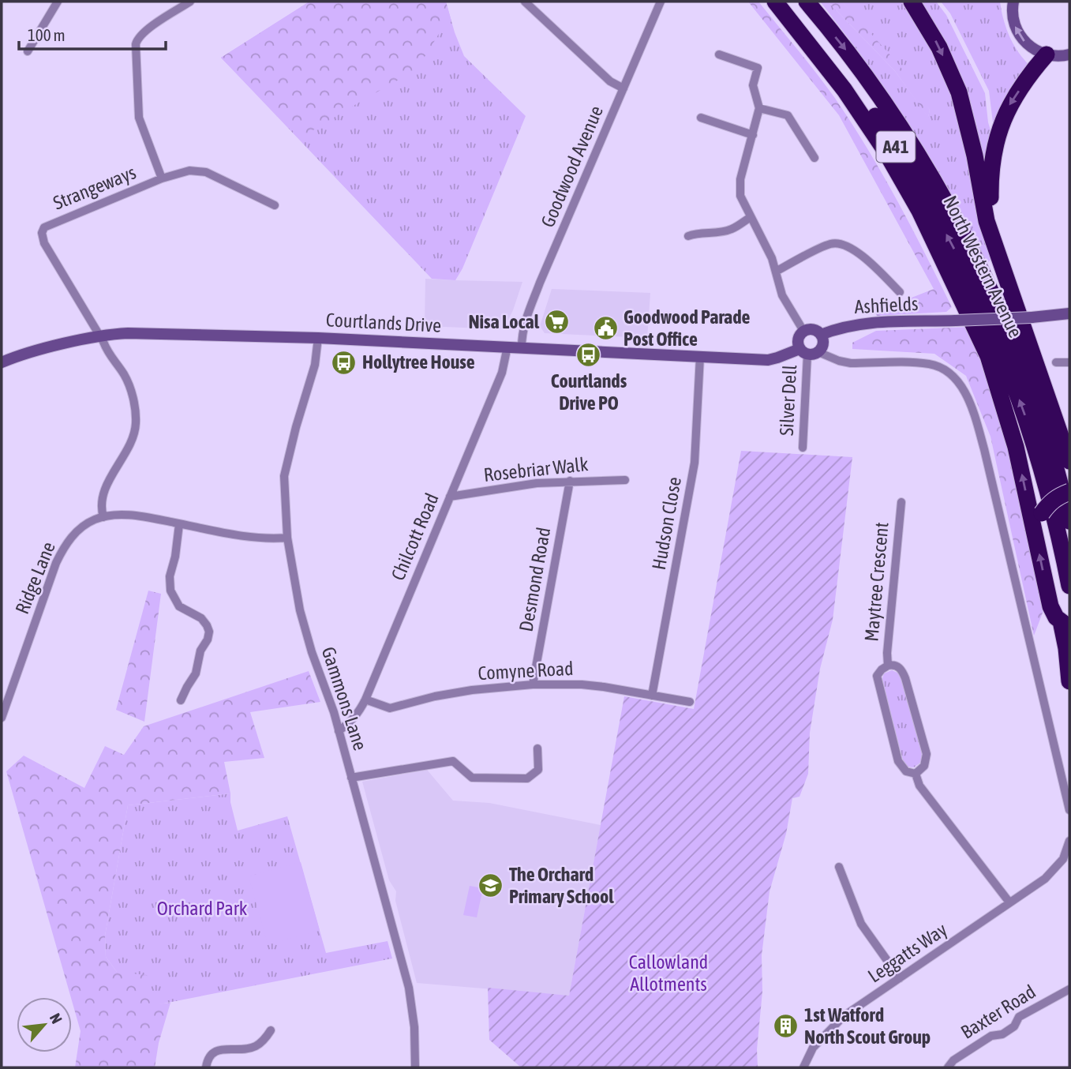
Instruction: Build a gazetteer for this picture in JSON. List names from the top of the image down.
{
  "streets": {
    "highway": ["A41", "North Western Avenue"],
    "street": [
      "Goodwood Avenue",
      "Strangeways",
      "Ashfields",
      "Courtlands Drive",
      "Silver Dell",
      "Rosebriar Walk",
      "Hudson Close",
      "Chilcott Road",
      "Ridge Lane",
      "Desmond Road",
      "Maytree Crescent",
      "Comyne Road",
      "Gammons Lane",
      "Leggatts Way",
      "Baxter Road"
    ]
  },
  "crossings": [
    ["Goodwood Avenue", "Courtlands Drive"],
    ["Strangeways", "Courtlands Drive"],
    ["Courtlands Drive", "Silver Dell"],
    ["Courtlands Drive", "Hudson Close"],
    ["Courtlands Drive", "Chilcott Road"],
    ["Courtlands Drive", "Gammons Lane"],
    ["Rosebriar Walk", "Chilcott Road"],
    ["Rosebriar Walk", "Desmond Road"],
    ["Hudson Close", "Comyne Road"],
    ["Chilcott Road", "Comyne Road"],
    ["Chilcott Road", "Gammons Lane"],
    ["Ridge Lane", "Gammons Lane"],
    ["Desmond Road", "Comyne Road"],
    ["Maytree Crescent", "Leggatts Way"]
  ],
  "parks": ["Orchard Park", "Callowland Allotments"],
  "places": {
    "supermarket": ["Nisa Local"],
    "public building": ["Goodwood Parade Post Office"],
    "bus stop": ["Courtlands Drive PO", "Hollytree House"],
    "school or university": ["The Orchard Primary School"],
    "building": ["1st Watford North Scout Group"]
  },
  "scale_bar": "100 m",
  "north": "top right"
}
